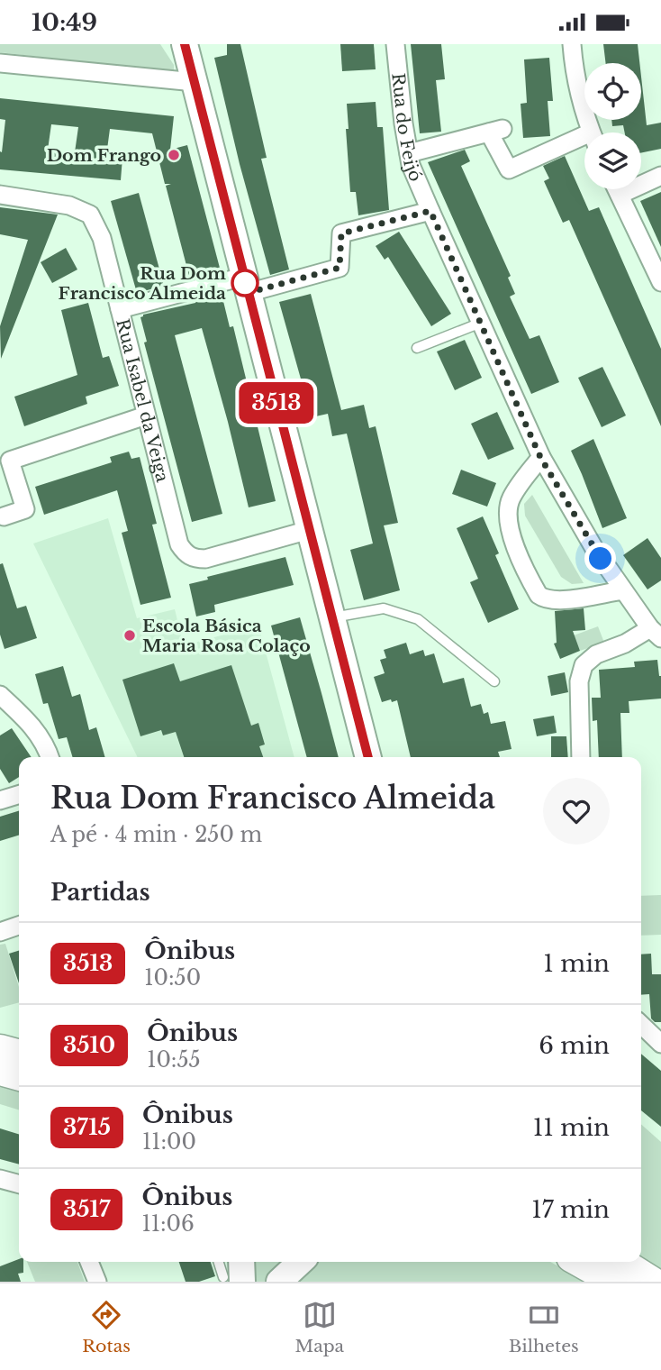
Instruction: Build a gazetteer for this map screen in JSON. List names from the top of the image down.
{
  "streets": {
    "street": ["Rua do Feijó", "Rua Isabel da Veiga"]
  },
  "places": ["Dom Frango", "Rua Dom Francisco Almeida", "Escola Básica Maria Rosa Colaço"],
  "lines": ["bus line 3513"],
  "page": {
    "status": "10:49",
    "on_map": "3513",
    "heading": [
      ["Rua Dom Francisco Almeida", "A pé · 4 min · 250 m"],
      "Partidas"
    ],
    "list": [
      {
        "mark": "3513",
        "name": "Ônibus",
        "note": "10:50",
        "value": "1 min"
      },
      {
        "mark": "3510",
        "name": "Ônibus",
        "note": "10:55",
        "value": "6 min"
      },
      {
        "mark": "3715",
        "name": "Ônibus",
        "note": "11:00",
        "value": "11 min"
      },
      {
        "mark": "3517",
        "name": "Ônibus",
        "note": "11:06",
        "value": "17 min"
      }
    ],
    "tabs": ["Rotas", "Mapa", "Bilhetes"]
  }
}
